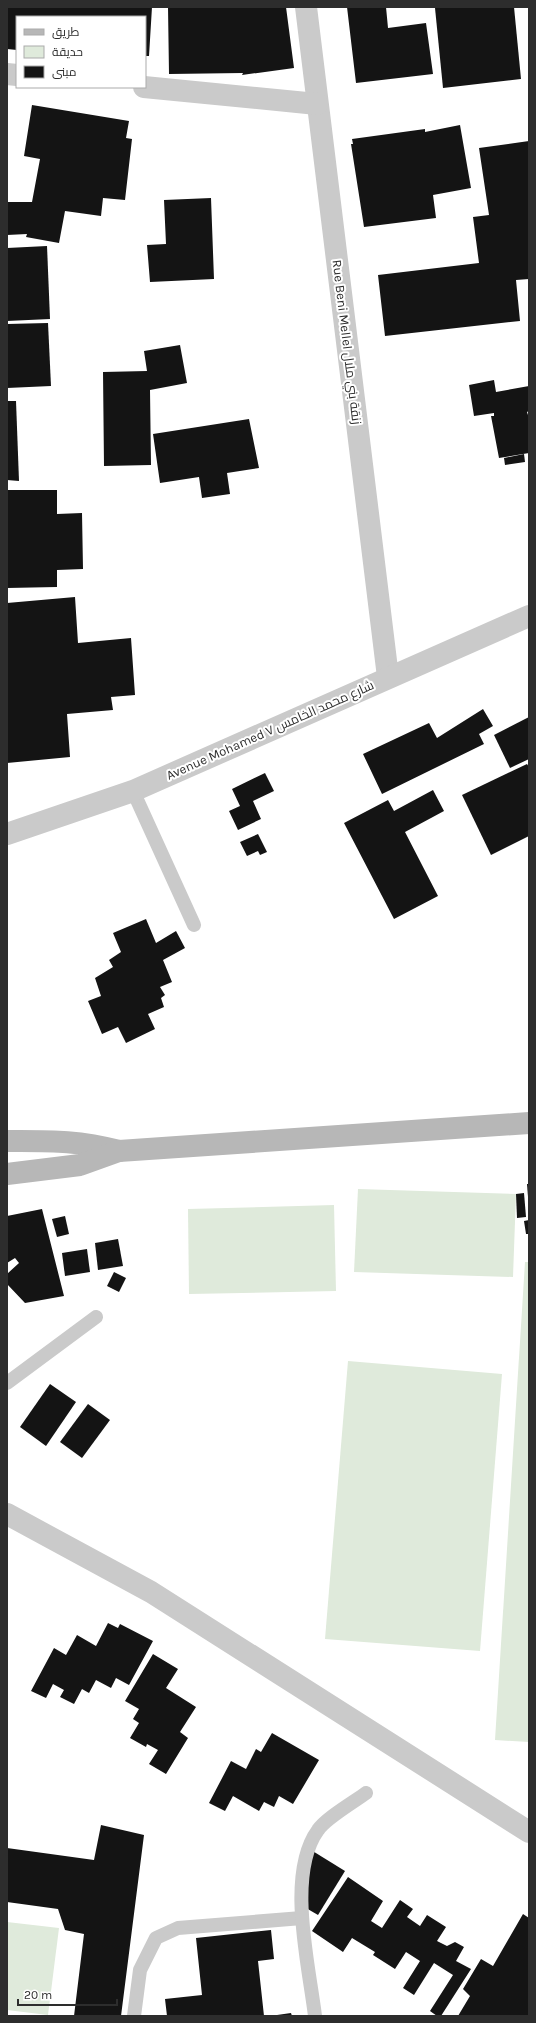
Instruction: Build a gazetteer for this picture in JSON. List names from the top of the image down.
{
  "streets": {
    "street": ["Rue Beni Mellel زنقة بني ملال", "Avenue Mohamed V شارع محمد الخامس"]
  },
  "crossings": [
    ["Rue Beni Mellel زنقة بني ملال", "Avenue Mohamed V شارع محمد الخامس"]
  ],
  "legend": ["طريق", "حديقة", "مبنى"],
  "scale_bar": "20 m"
}
